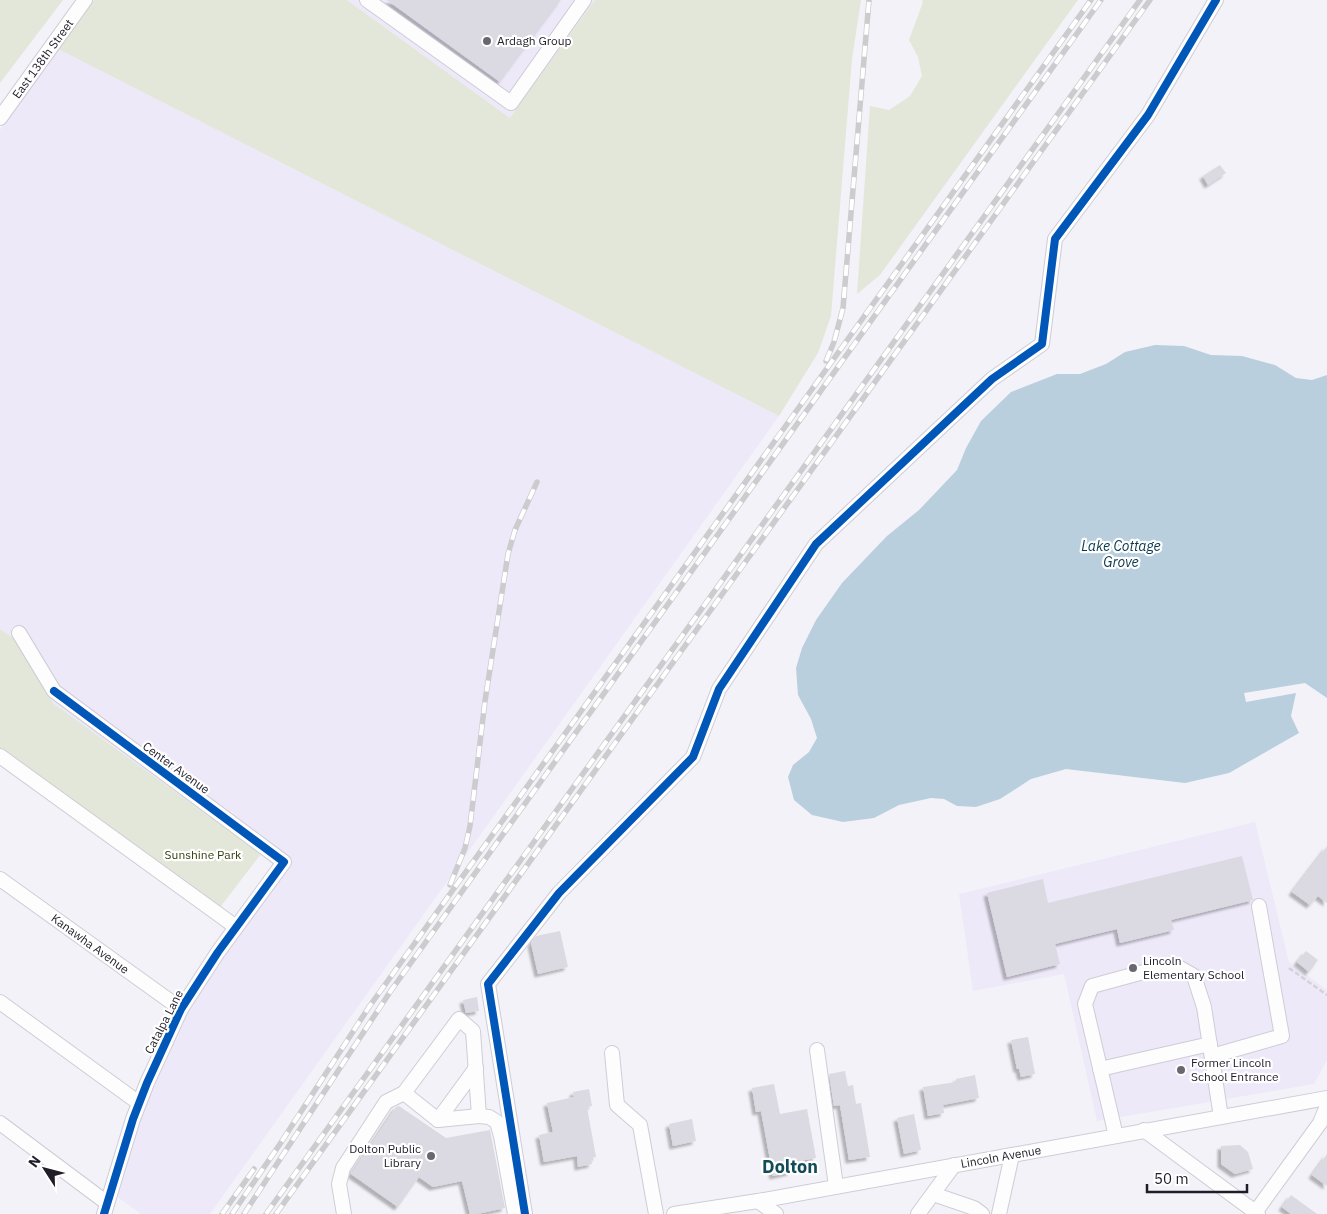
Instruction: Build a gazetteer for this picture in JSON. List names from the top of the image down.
{
  "streets": {
    "street": [
      "East 138th Street",
      "Center Avenue",
      "Kanawha Avenue",
      "Catalpa Lane",
      "Lincoln Avenue"
    ]
  },
  "crossings": [
    ["Center Avenue", "Catalpa Lane"],
    ["Kanawha Avenue", "Catalpa Lane"]
  ],
  "districts": ["Dolton"],
  "water": ["Lake Cottage Grove"],
  "parks": ["Sunshine Park"],
  "places": [
    "Ardagh Group",
    "Lincoln Elementary School",
    "Former Lincoln School Entrance",
    "Dolton Public Library"
  ],
  "scale_bar": "50 m",
  "north": "top left"
}
